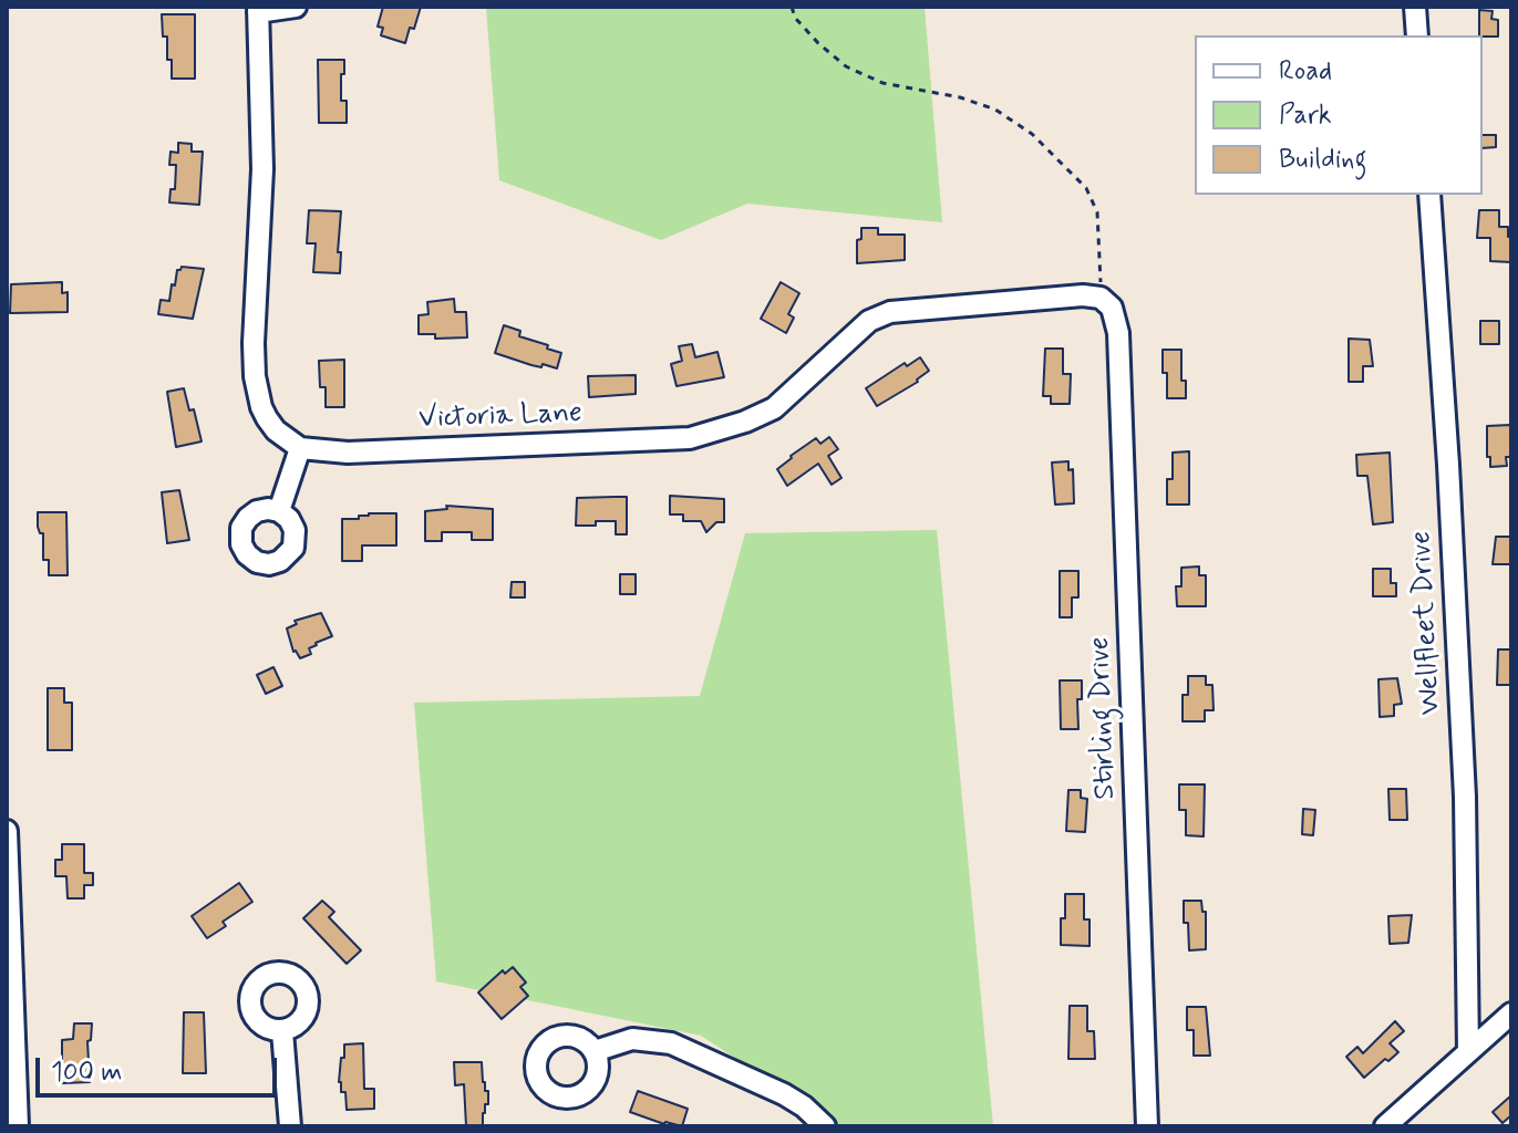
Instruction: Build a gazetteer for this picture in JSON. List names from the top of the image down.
{
  "streets": {
    "street": ["Victoria Lane", "Wellfleet Drive", "Stirling Drive"]
  },
  "crossings": [
    ["Victoria Lane", "Stirling Drive"]
  ],
  "legend": ["Road", "Park", "Building"],
  "scale_bar": "100 m"
}
